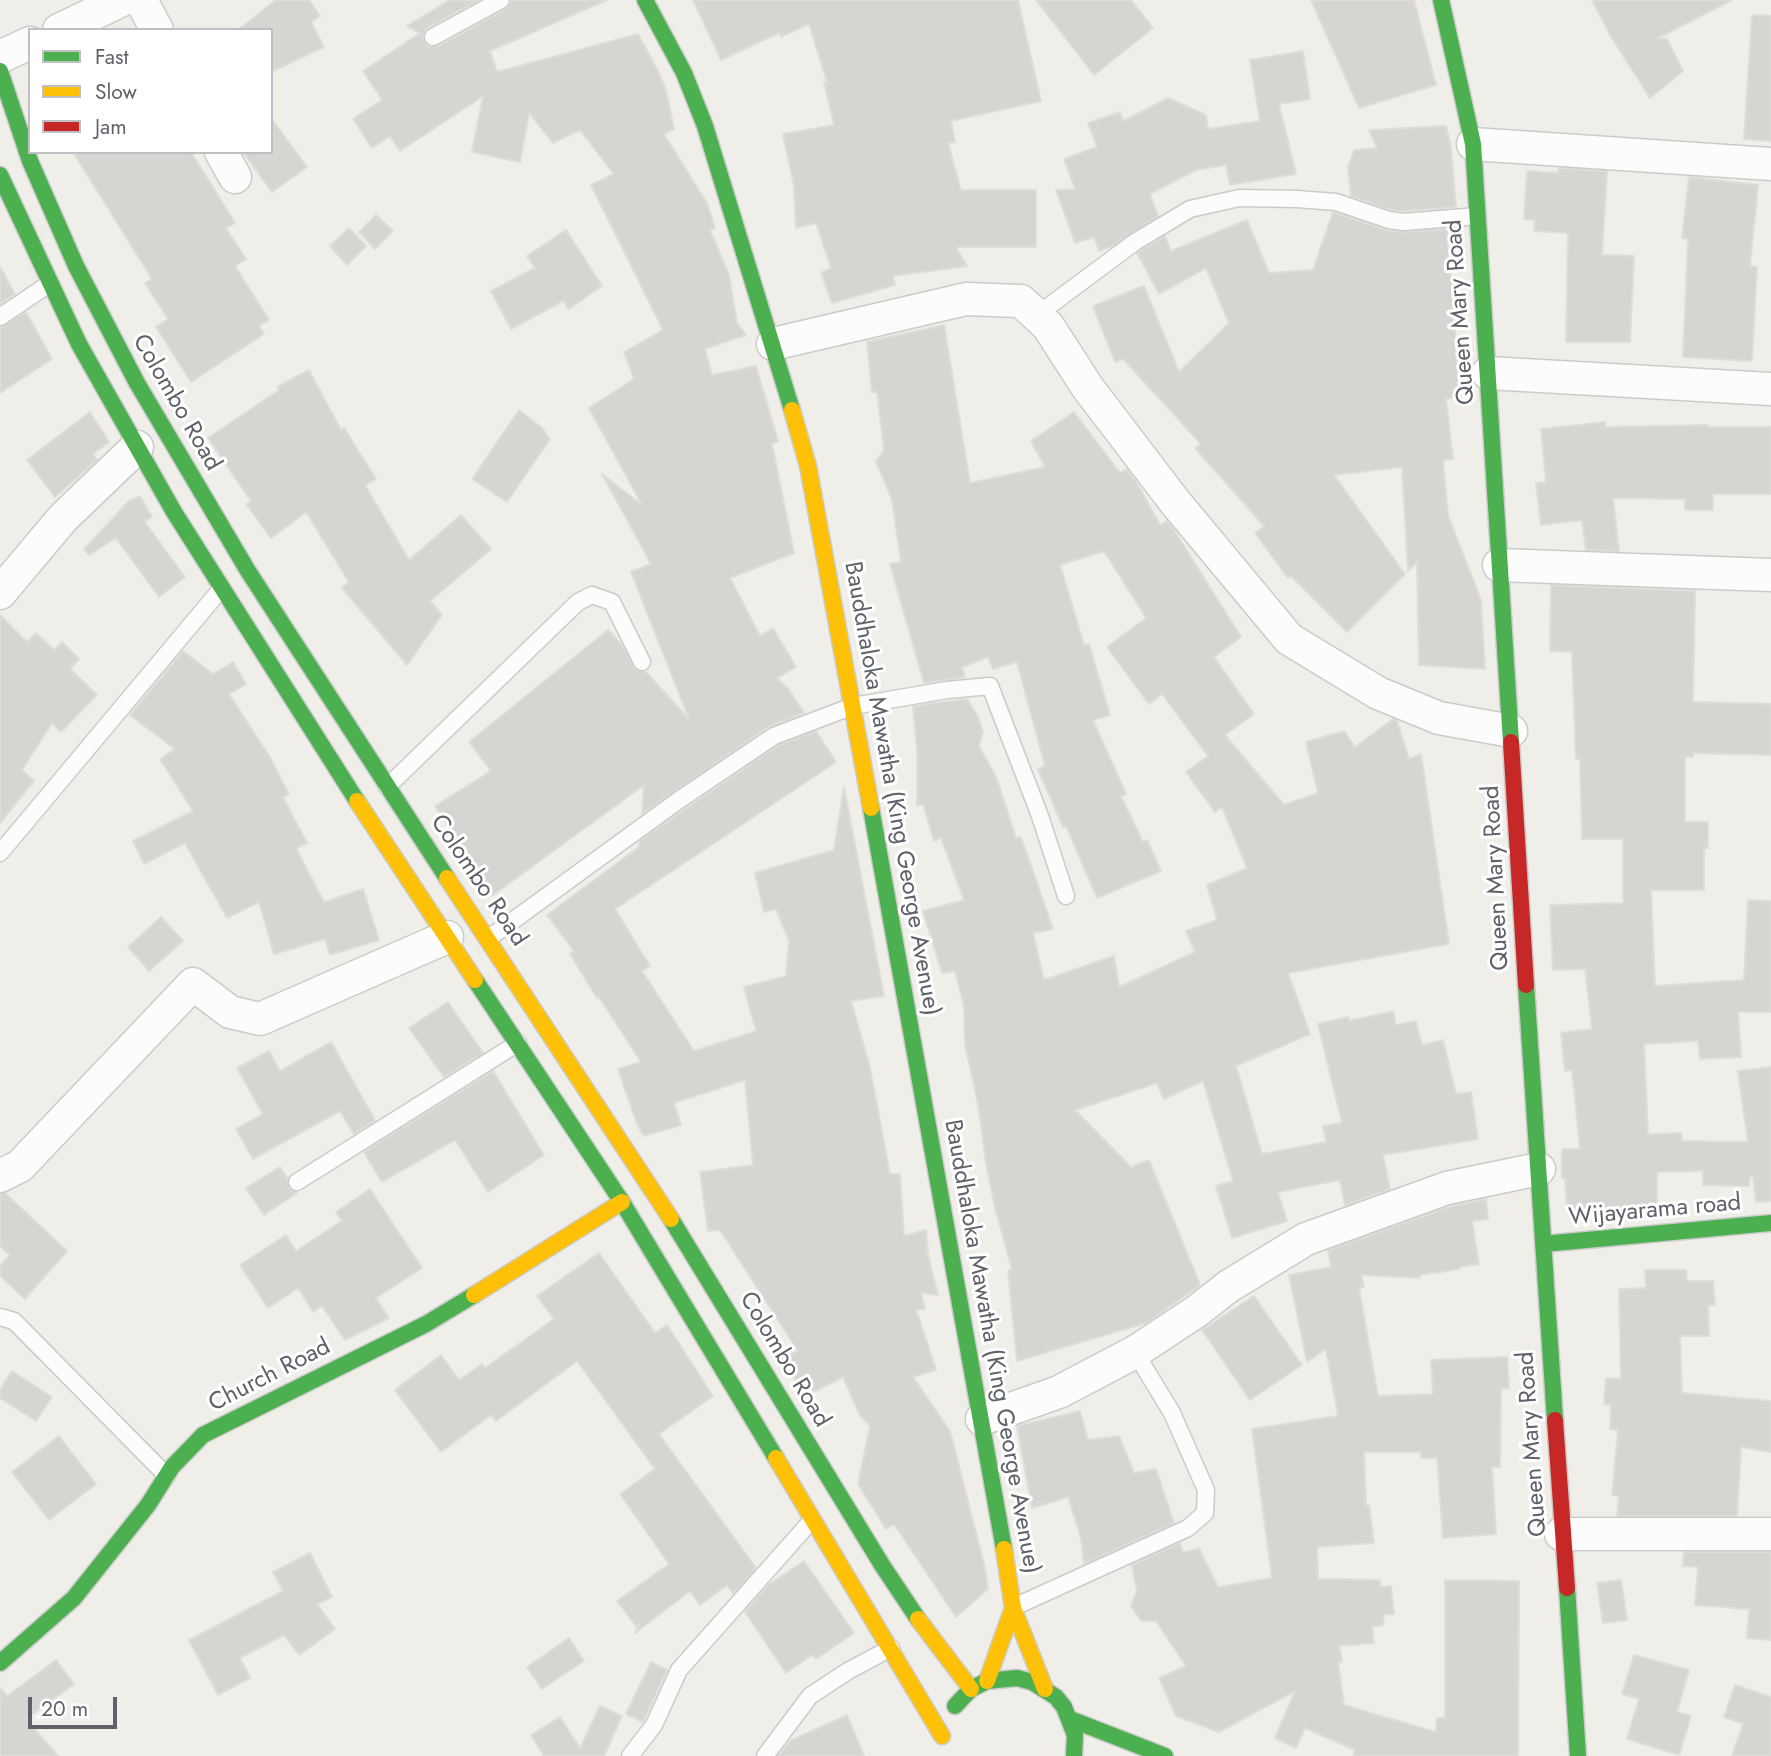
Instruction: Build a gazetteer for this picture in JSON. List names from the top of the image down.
{
  "streets": {
    "main road": [
      "Queen Mary Road",
      "Colombo Road",
      "Bauddhaloka Mawatha (King George Avenue)",
      "Wijayarama road",
      "Church Road"
    ]
  },
  "crossings": [
    ["Queen Mary Road", "Wijayarama road"],
    ["Colombo Road", "Church Road"]
  ],
  "legend": ["Fast", "Slow", "Jam"],
  "scale_bar": "20 m"
}
